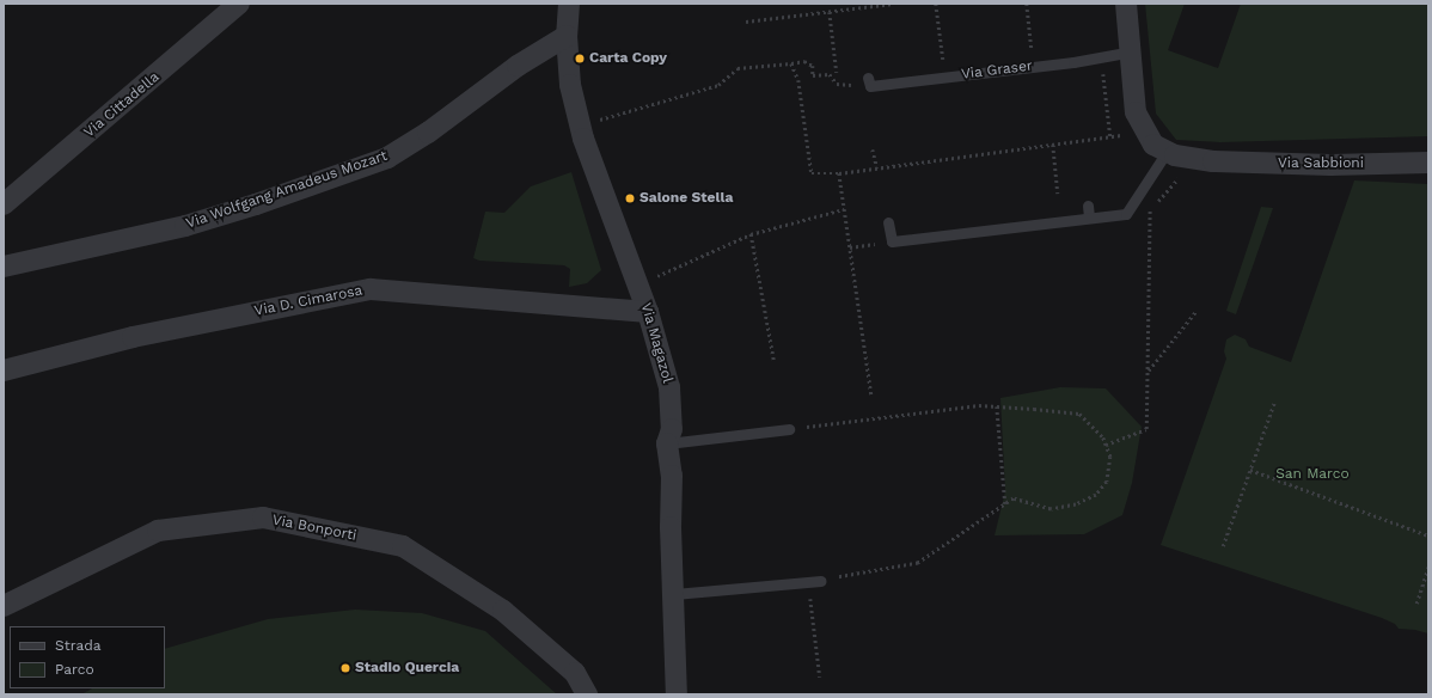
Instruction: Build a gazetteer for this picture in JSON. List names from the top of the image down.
{
  "streets": {
    "street": [
      "Via Cittadella",
      "Via Sabbioni",
      "Via Wolfgang Amadeus Mozart",
      "Via D. Cimarosa",
      "Via Magazol",
      "Via Bonporti"
    ],
    "lane": ["Via Graser"]
  },
  "crossings": [
    ["Via Wolfgang Amadeus Mozart", "Via Magazol"],
    ["Via D. Cimarosa", "Via Magazol"]
  ],
  "parks": ["San Marco"],
  "places": ["Carta Copy", "Salone Stella", "Stadio Quercia"],
  "legend": ["Strada", "Parco"]
}
